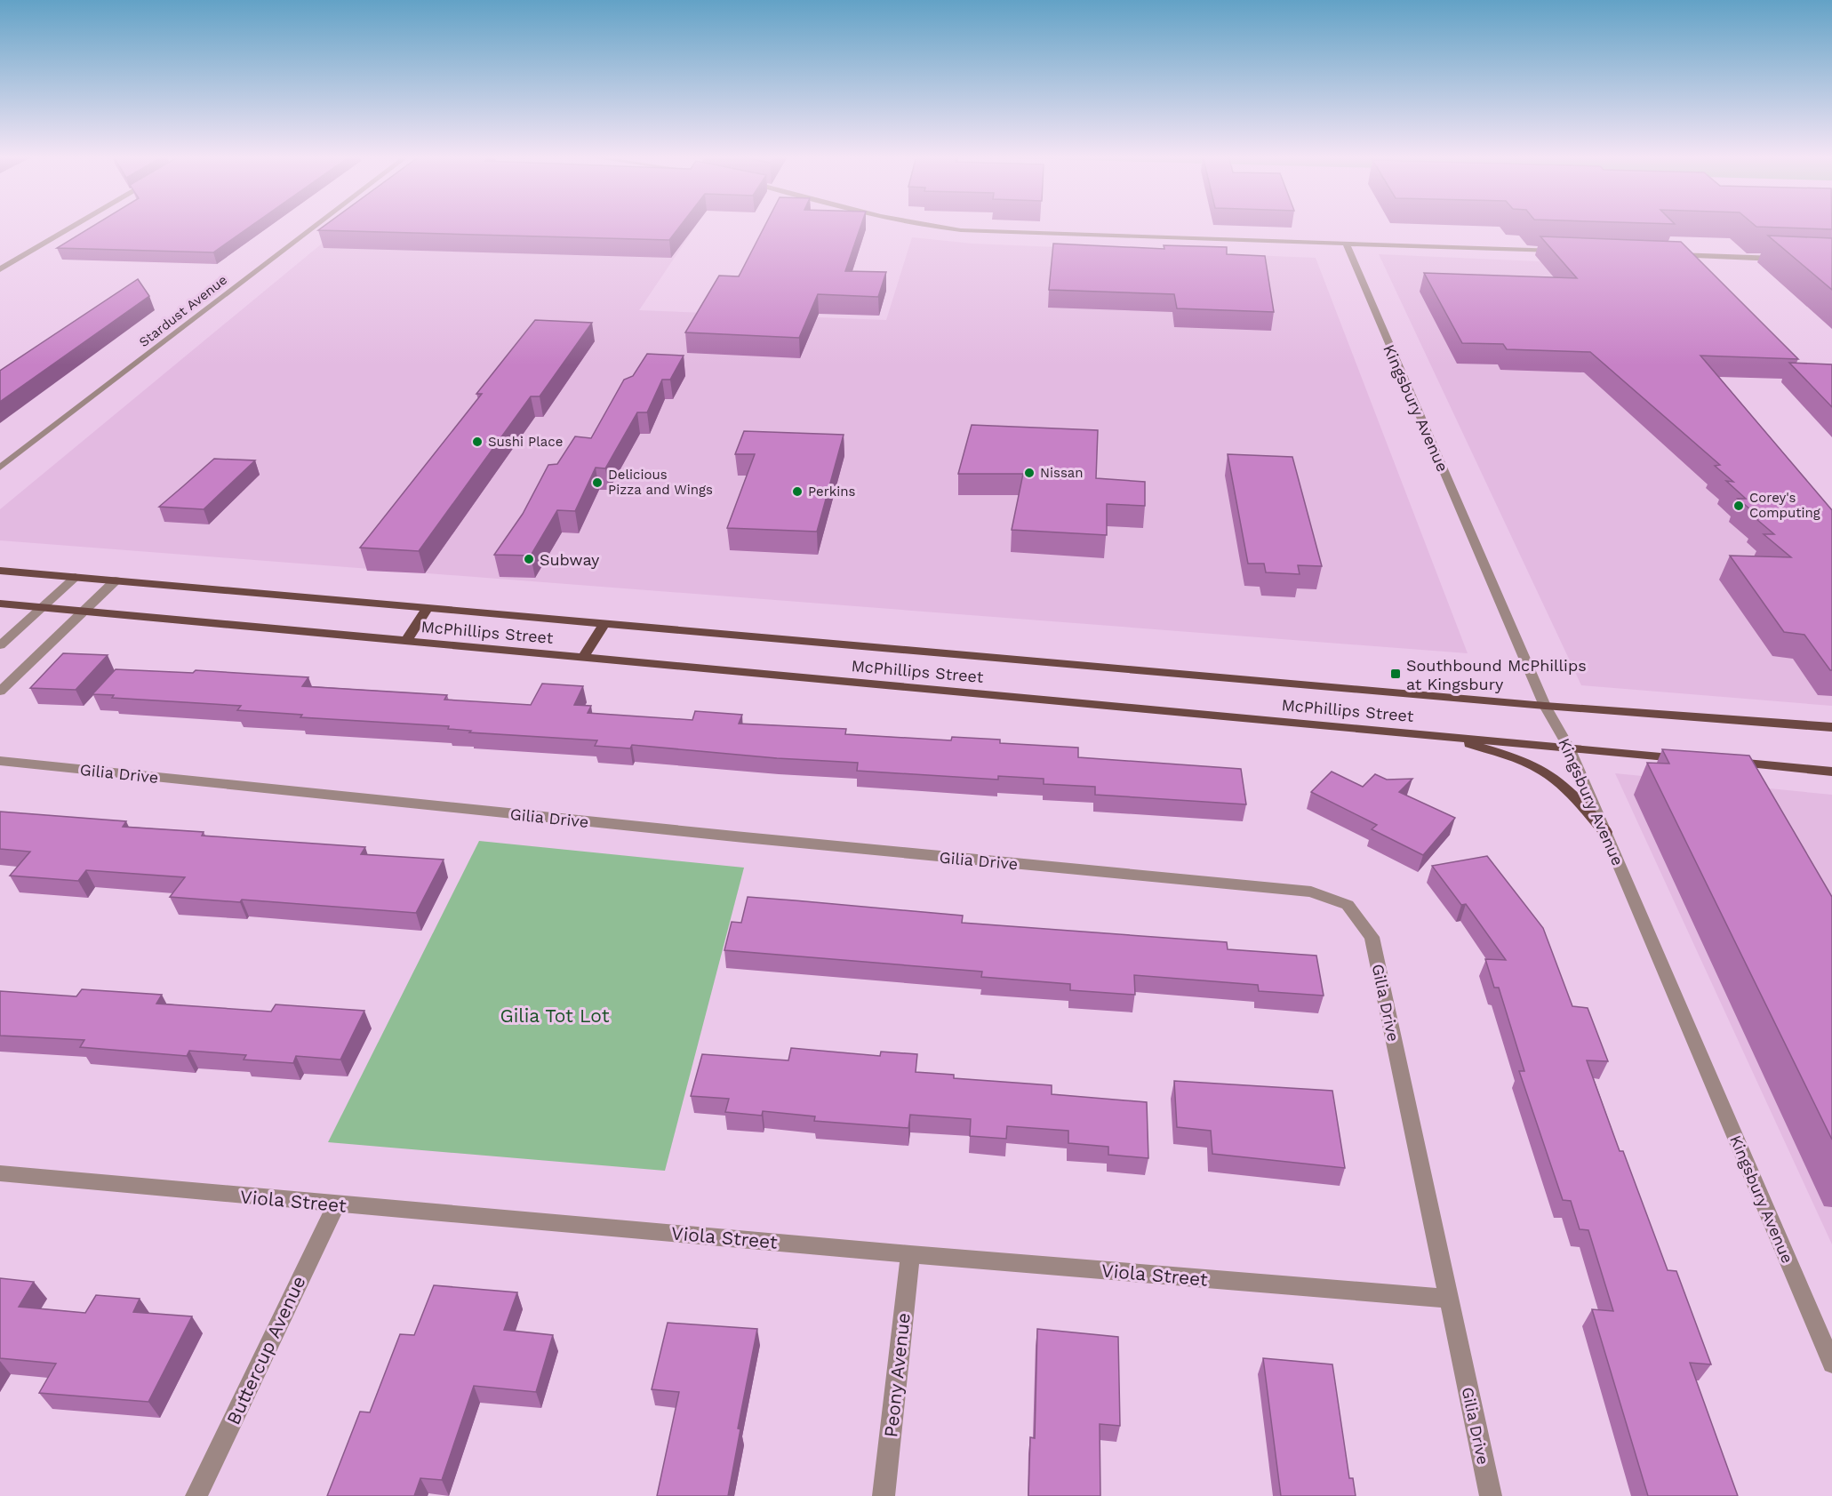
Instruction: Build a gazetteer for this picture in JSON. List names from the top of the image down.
{
  "streets": {
    "main road": ["McPhillips Street"],
    "street": [
      "Stardust Avenue",
      "Kingsbury Avenue",
      "Gilia Drive",
      "Viola Street",
      "Buttercup Avenue",
      "Peony Avenue"
    ]
  },
  "crossings": [
    ["Kingsbury Avenue", "McPhillips Street"],
    ["Gilia Drive", "Viola Street"],
    ["Viola Street", "Buttercup Avenue"],
    ["Viola Street", "Peony Avenue"]
  ],
  "parks": ["Gilia Tot Lot"],
  "places": {
    "other": [
      "Sushi Place",
      "Nissan",
      "Delicious Pizza and Wings",
      "Perkins",
      "Corey's Computing",
      "Subway"
    ],
    "transit": ["Southbound McPhillips at Kingsbury"]
  }
}
